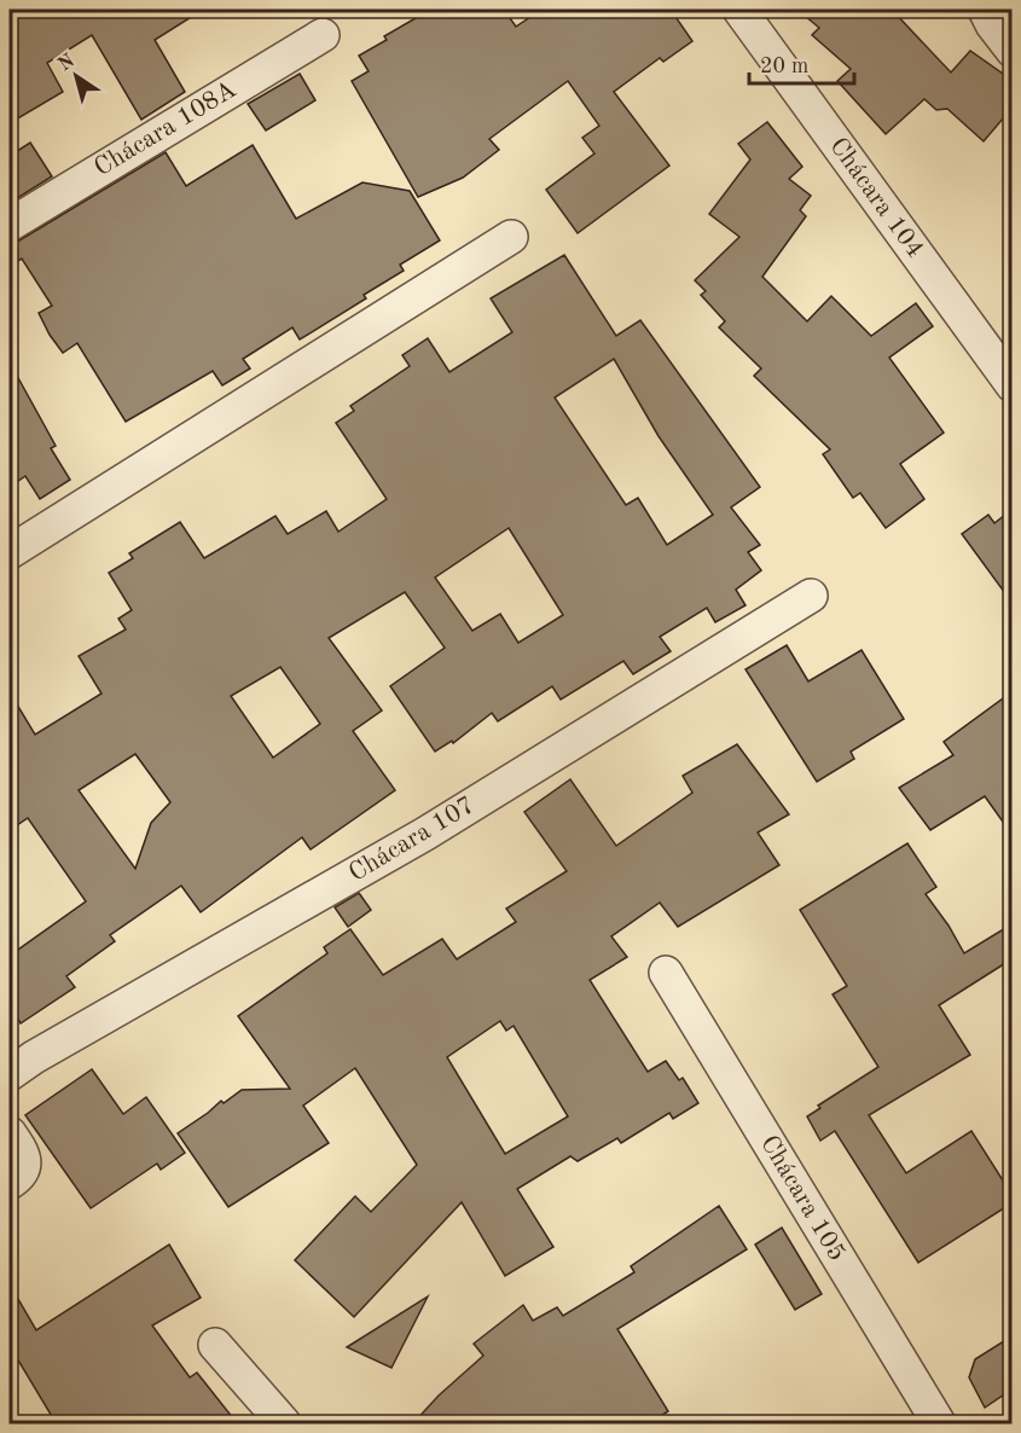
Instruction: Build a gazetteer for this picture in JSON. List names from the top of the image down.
{
  "streets": {
    "street": [
      "Chácara 108A",
      "Chácara 104",
      "Chácara 107",
      "Chácara 105"
    ]
  },
  "scale_bar": "20 m",
  "north": "top left"
}
